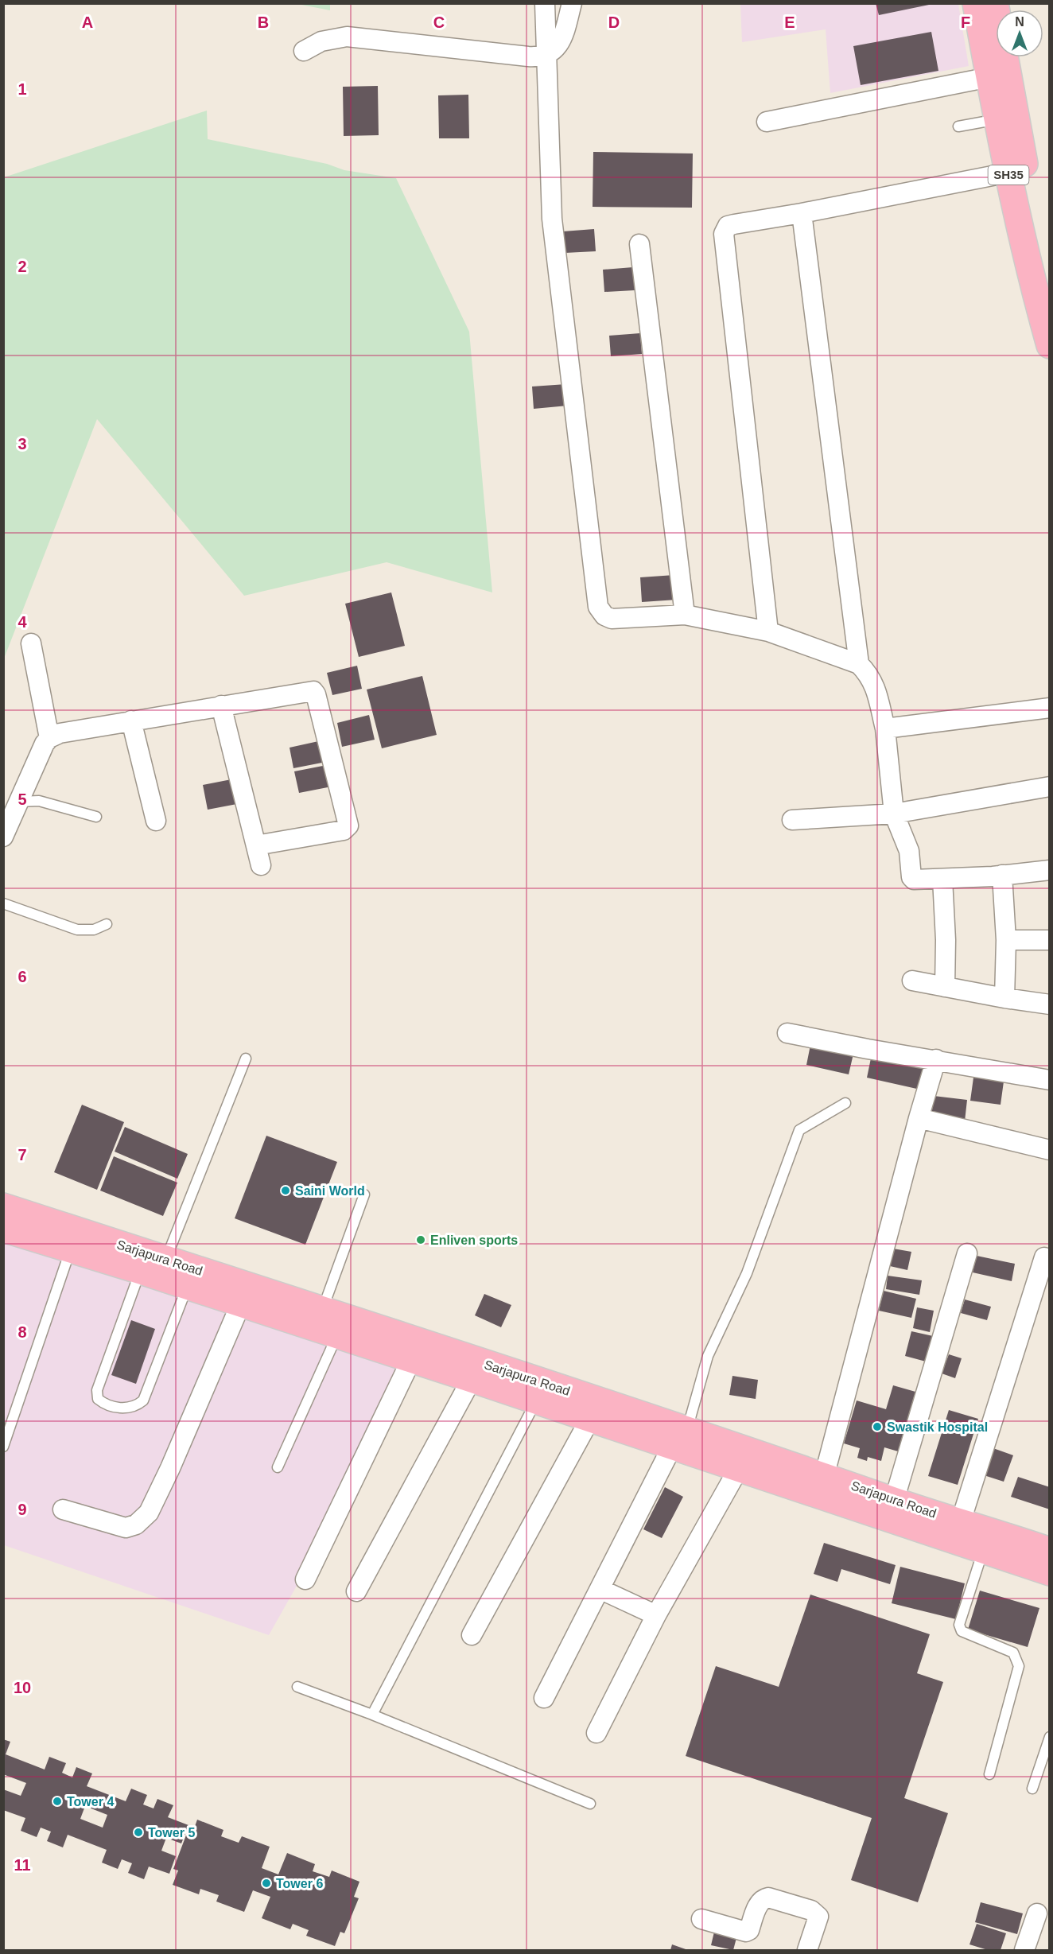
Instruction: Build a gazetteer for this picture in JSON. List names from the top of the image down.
{
  "streets": {
    "main road": ["SH35", "Sarjapura Road"]
  },
  "places": [
    "Saini World",
    "Enliven sports",
    "Swastik Hospital",
    "Tower 4",
    "Tower 5",
    "Tower 6"
  ],
  "north": "top",
  "grid": {
    "columns": [
      "A",
      "B",
      "C",
      "D",
      "E",
      "F"
    ],
    "rows": [
      "1",
      "2",
      "3",
      "4",
      "5",
      "6",
      "7",
      "8",
      "9",
      "10",
      "11"
    ]
  }
}
